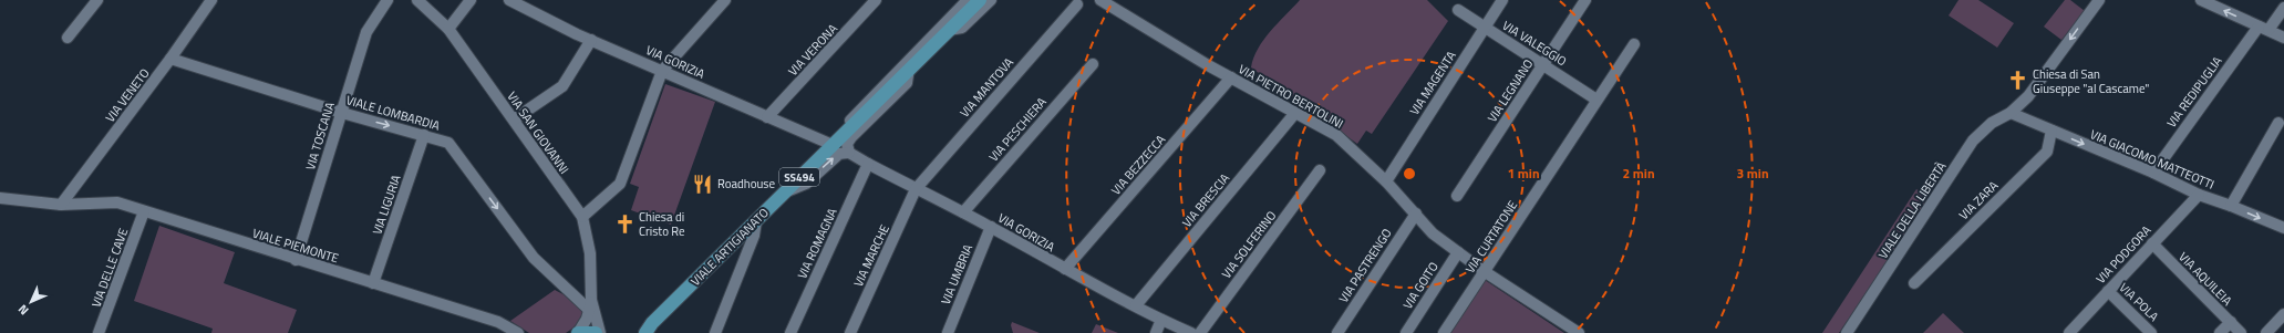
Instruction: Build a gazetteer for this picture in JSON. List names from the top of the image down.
{
  "streets": {
    "main road": ["SS494", "VIALE ARTIGIANATO"],
    "street": [
      "VIA VALEGGIO",
      "VIA VERONA",
      "VIA GORIZIA",
      "VIA MAGENTA",
      "VIA MANTOVA",
      "VIA LEGNANO",
      "VIA REDIPUGLIA",
      "VIA VENETO",
      "VIA PIETRO BERTOLINI",
      "VIALE LOMBARDIA",
      "VIA PESCHIERA",
      "VIA SAN GIOVANNI",
      "VIA TOSCANA",
      "VIA GIACOMO MATTEOTTI",
      "VIA BEZZECCA",
      "VIA BRESCIA",
      "VIA ZARA",
      "VIA LIGURIA",
      "VIALE DELLA LIBERTÀ",
      "VIA CURTATONE",
      "VIA ROMAGNA",
      "VIA SOLFERINO",
      "VIALE PIEMONTE",
      "VIA PODGORA",
      "VIA MARCHE",
      "VIA PASTRENGO",
      "VIA DELLE CAVE",
      "VIA UMBRIA",
      "VIA AQUILEIA",
      "VIA GOITO",
      "VIA POLA"
    ]
  },
  "crossings": [
    ["VIA VALEGGIO", "VIA MAGENTA"],
    ["VIA VALEGGIO", "VIA LEGNANO"],
    ["VIA VALEGGIO", "VIA CURTATONE"],
    ["VIA VERONA", "VIA GORIZIA"],
    ["VIA GORIZIA", "VIA MANTOVA"],
    ["VIA GORIZIA", "VIA PESCHIERA"],
    ["VIA GORIZIA", "VIA BEZZECCA"],
    ["VIA GORIZIA", "VIA BRESCIA"],
    ["VIA GORIZIA", "VIA ROMAGNA"],
    ["VIA GORIZIA", "VIALE ARTIGIANATO"],
    ["VIA GORIZIA", "VIA MARCHE"],
    ["VIA GORIZIA", "VIA UMBRIA"],
    ["VIA MAGENTA", "VIA PIETRO BERTOLINI"],
    ["VIA MANTOVA", "VIA MARCHE"],
    ["VIA REDIPUGLIA", "VIA GIACOMO MATTEOTTI"],
    ["VIA VENETO", "VIALE LOMBARDIA"],
    ["VIA VENETO", "VIALE PIEMONTE"],
    ["VIA PIETRO BERTOLINI", "VIA BEZZECCA"],
    ["VIA PIETRO BERTOLINI", "VIA BRESCIA"],
    ["VIA PIETRO BERTOLINI", "VIA CURTATONE"],
    ["VIA PIETRO BERTOLINI", "VIA PASTRENGO"],
    ["VIA PIETRO BERTOLINI", "VIA GOITO"],
    ["VIALE LOMBARDIA", "VIA SAN GIOVANNI"],
    ["VIALE LOMBARDIA", "VIA TOSCANA"],
    ["VIALE LOMBARDIA", "VIA LIGURIA"],
    ["VIA TOSCANA", "VIALE PIEMONTE"],
    ["VIA GIACOMO MATTEOTTI", "VIA ZARA"],
    ["VIA GIACOMO MATTEOTTI", "VIALE DELLA LIBERTÀ"],
    ["VIA GIACOMO MATTEOTTI", "VIA PODGORA"],
    ["VIA LIGURIA", "VIALE PIEMONTE"],
    ["VIALE PIEMONTE", "VIA DELLE CAVE"],
    ["VIA PODGORA", "VIA AQUILEIA"],
    ["VIA PODGORA", "VIA POLA"]
  ],
  "one_way": ["VIALE LOMBARDIA", "VIA GIACOMO MATTEOTTI"],
  "places": {
    "church": ["Chiesa di San Giuseppe \"al Cascame\"", "Chiesa di Cristo Re"],
    "restaurant": ["Roadhouse"]
  },
  "north": "bottom left",
  "rings": ["1 min", "2 min", "3 min"]
}
